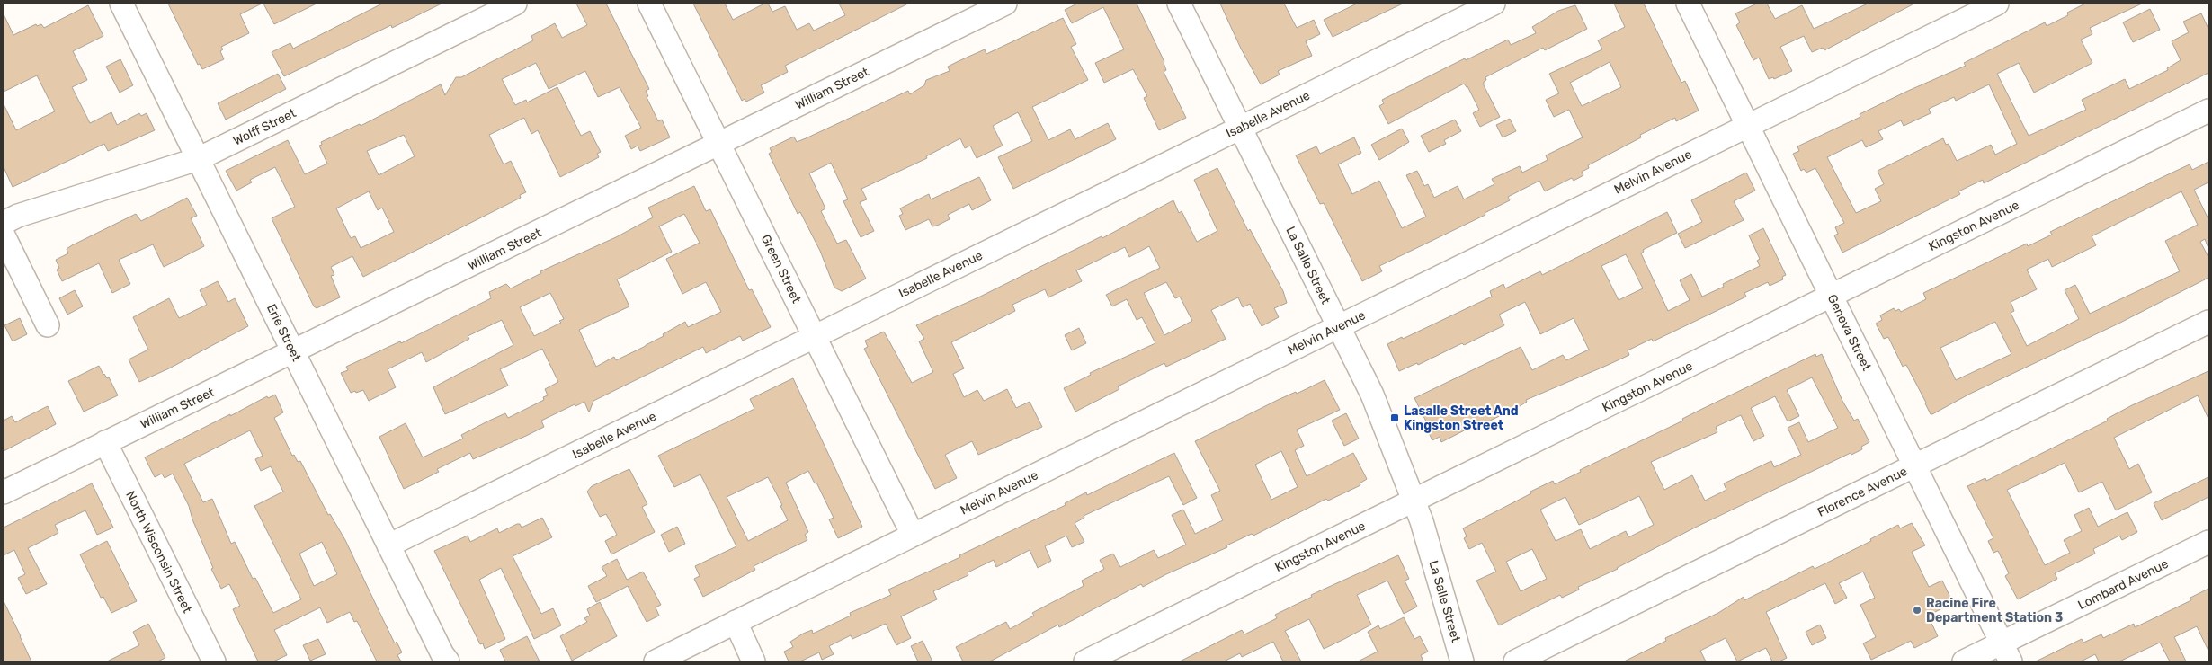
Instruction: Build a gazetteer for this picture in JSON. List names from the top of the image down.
{
  "streets": {
    "street": [
      "William Street",
      "Isabelle Avenue",
      "Wolff Street",
      "Melvin Avenue",
      "Kingston Avenue",
      "La Salle Street",
      "Green Street",
      "Erie Street",
      "Geneva Street",
      "Florence Avenue",
      "North Wisconsin Street",
      "Lombard Avenue"
    ]
  },
  "crossings": [
    ["William Street", "Green Street"],
    ["William Street", "Erie Street"],
    ["William Street", "North Wisconsin Street"],
    ["Isabelle Avenue", "La Salle Street"],
    ["Isabelle Avenue", "Green Street"],
    ["Isabelle Avenue", "Erie Street"],
    ["Wolff Street", "Erie Street"],
    ["Melvin Avenue", "La Salle Street"],
    ["Melvin Avenue", "Green Street"],
    ["Melvin Avenue", "Geneva Street"],
    ["Kingston Avenue", "La Salle Street"],
    ["Kingston Avenue", "Geneva Street"],
    ["Geneva Street", "Florence Avenue"],
    ["Geneva Street", "Lombard Avenue"]
  ],
  "places": {
    "transit": ["Lasalle Street And Kingston Street"],
    "other": ["Racine Fire Department Station 3"]
  }
}
